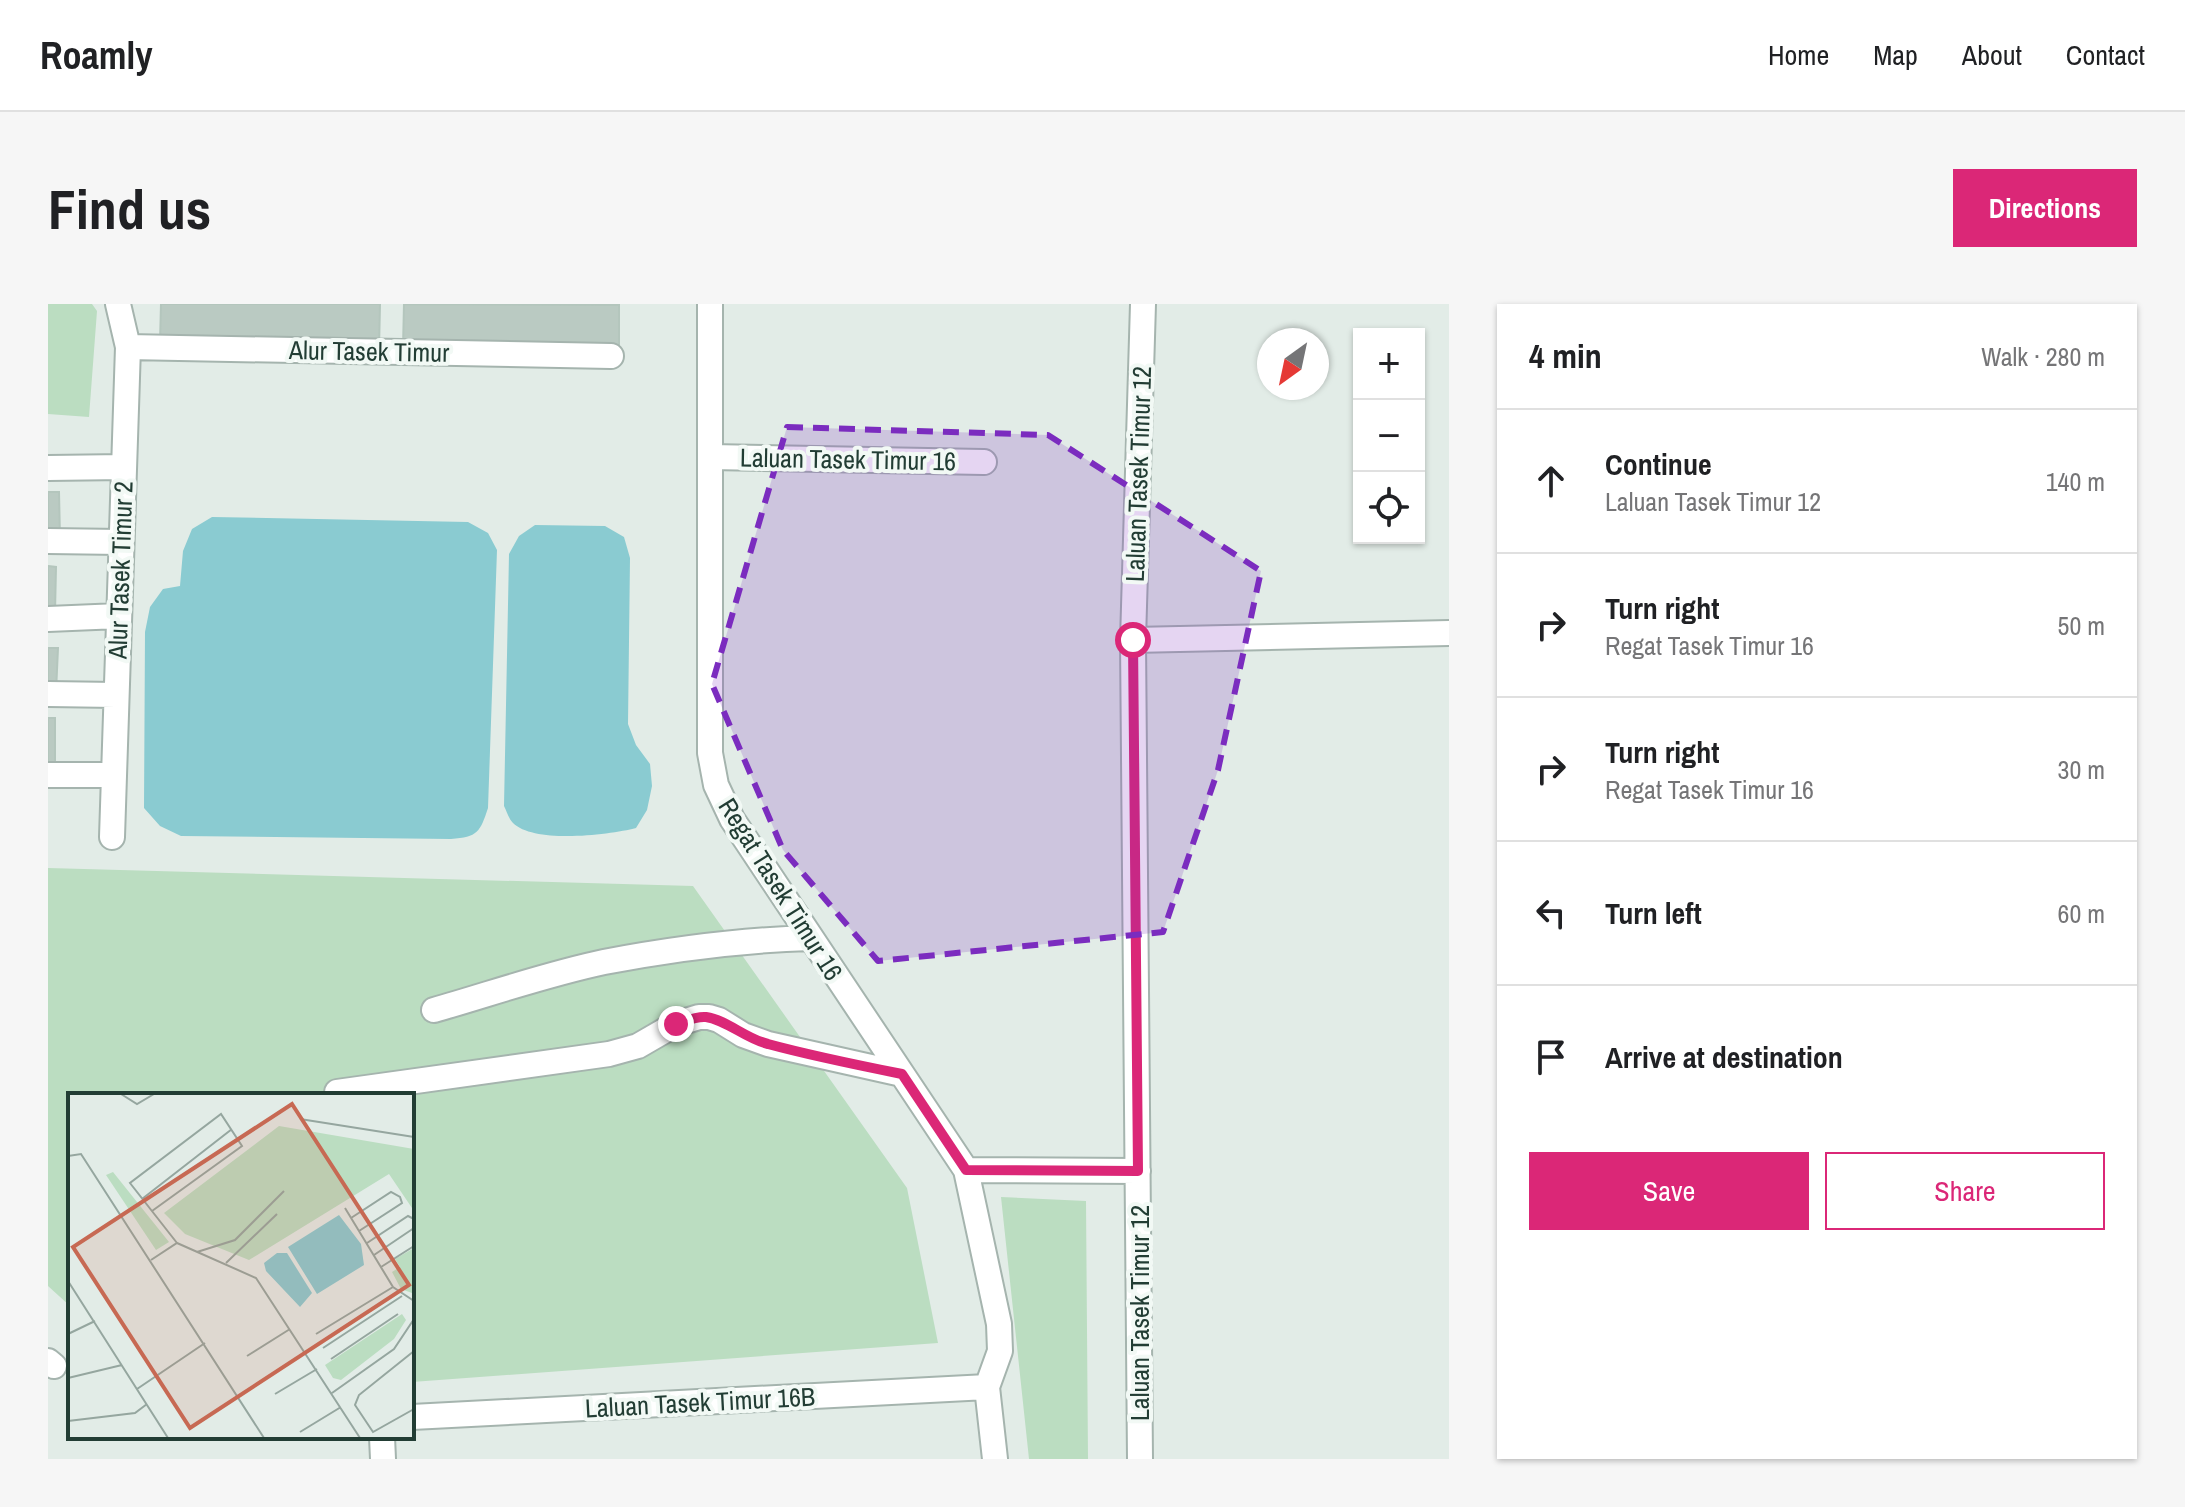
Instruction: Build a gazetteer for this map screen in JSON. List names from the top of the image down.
{
  "streets": {
    "street": [
      "Alur Tasek Timur",
      "Laluan Tasek Timur 16",
      "Laluan Tasek Timur 12",
      "Alur Tasek Timur 2",
      "Regat Tasek Timur 16",
      "Laluan Tasek Timur 16B"
    ]
  },
  "crossings": [
    ["Alur Tasek Timur", "Alur Tasek Timur 2"],
    ["Laluan Tasek Timur 16", "Regat Tasek Timur 16"]
  ],
  "north": "bottom left",
  "page": {
    "header": "Roamly",
    "nav": [
      "Home",
      "Map",
      "About",
      "Contact"
    ],
    "buttons": [
      "Directions",
      ["Save", "Share"]
    ],
    "title": "Find us",
    "heading": ["4 min", "Walk · 280 m"],
    "map_buttons": ["+", "−"],
    "list": [
      ["Continue", "Laluan Tasek Timur 12", "140 m"],
      ["Turn right", "Regat Tasek Timur 16", "50 m"],
      ["Turn right", "Regat Tasek Timur 16", "30 m"],
      ["Turn left", "60 m"],
      "Arrive at destination"
    ]
  }
}
